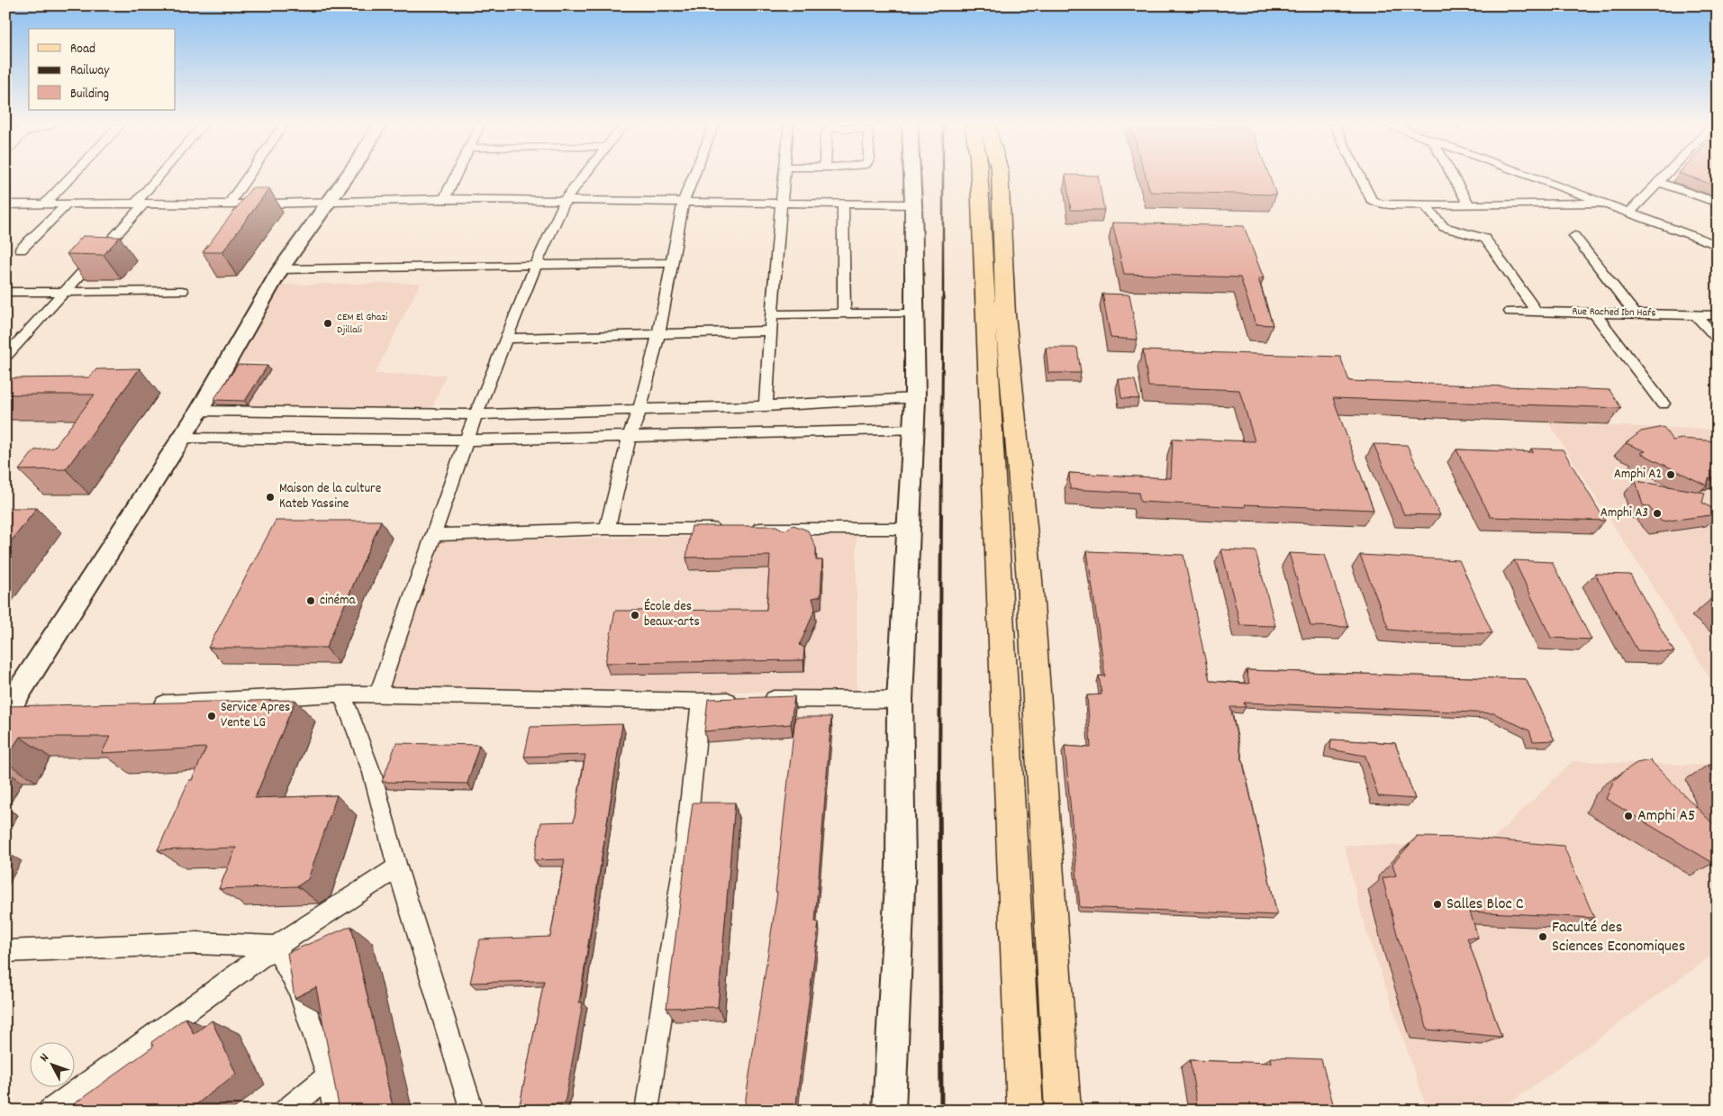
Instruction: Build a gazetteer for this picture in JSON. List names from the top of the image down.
{
  "streets": {
    "street": ["Rue Rached Ibn Hafs"]
  },
  "places": [
    "CEM El Ghazi Djillali",
    "Amphi A2",
    "Maison de la culture Kateb Yassine",
    "Amphi A3",
    "cinéma",
    "École des beaux-arts",
    "Service Apres Vente LG",
    "Amphi A5",
    "Salles Bloc C",
    "Faculté des Sciences Economiques"
  ],
  "legend": ["Road", "Railway", "Building"],
  "north": "top left"
}
